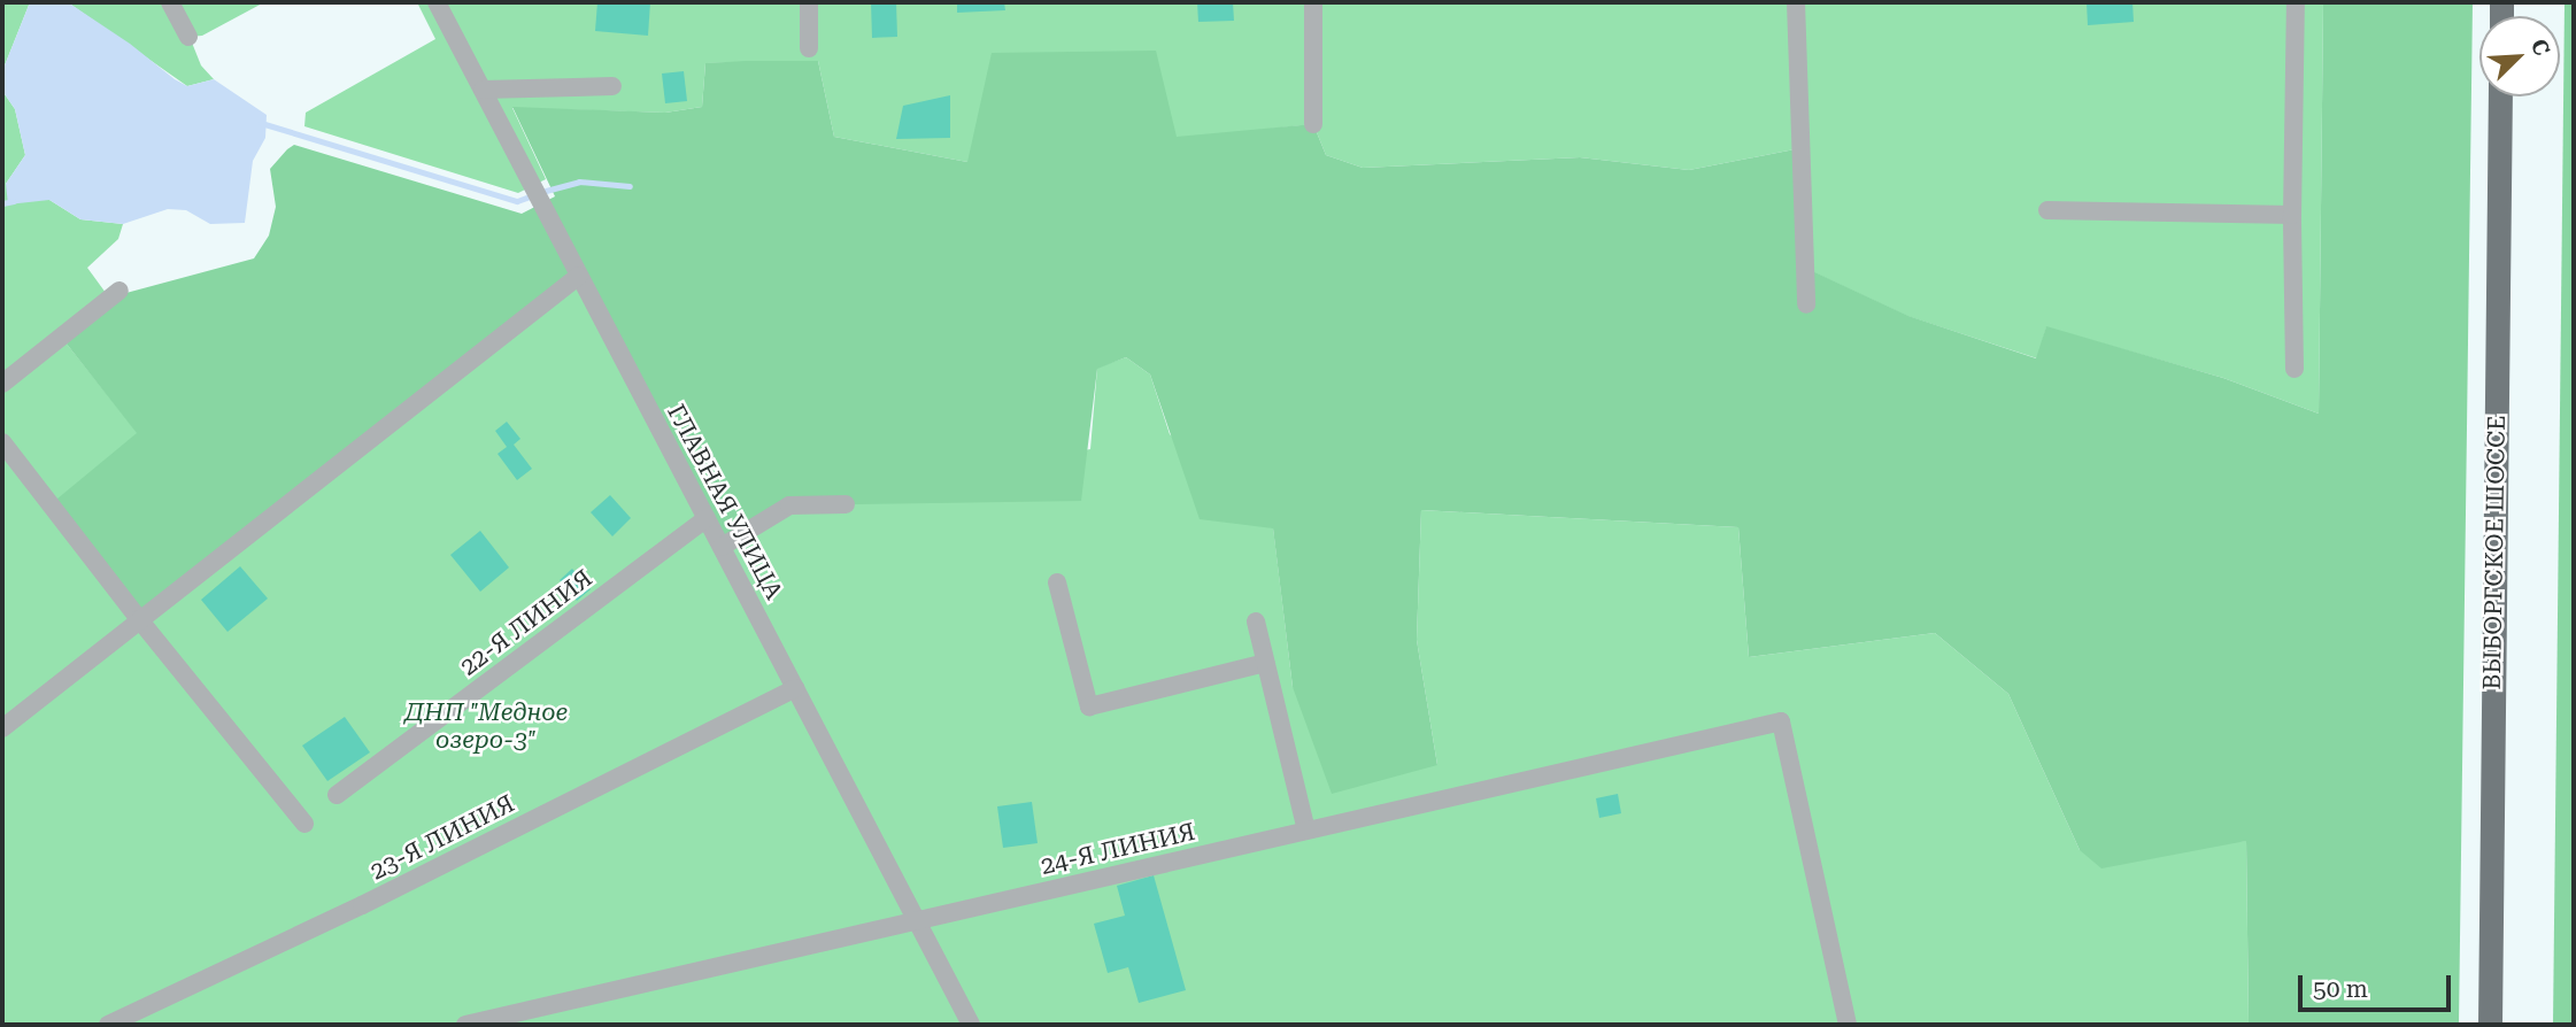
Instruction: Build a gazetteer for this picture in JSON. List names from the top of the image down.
{
  "streets": {
    "main road": ["ВЫБОРГСКОЕ ШОССЕ"],
    "street": [
      "ГЛАВНАЯ УЛИЦА",
      "22-Я ЛИНИЯ",
      "23-Я ЛИНИЯ",
      "24-Я ЛИНИЯ"
    ]
  },
  "crossings": [
    ["ГЛАВНАЯ УЛИЦА", "22-Я ЛИНИЯ"],
    ["ГЛАВНАЯ УЛИЦА", "23-Я ЛИНИЯ"],
    ["ГЛАВНАЯ УЛИЦА", "24-Я ЛИНИЯ"]
  ],
  "parks": ["ДНП \"Медное озеро-3\""],
  "scale_bar": "50 m",
  "north": "top right"
}
